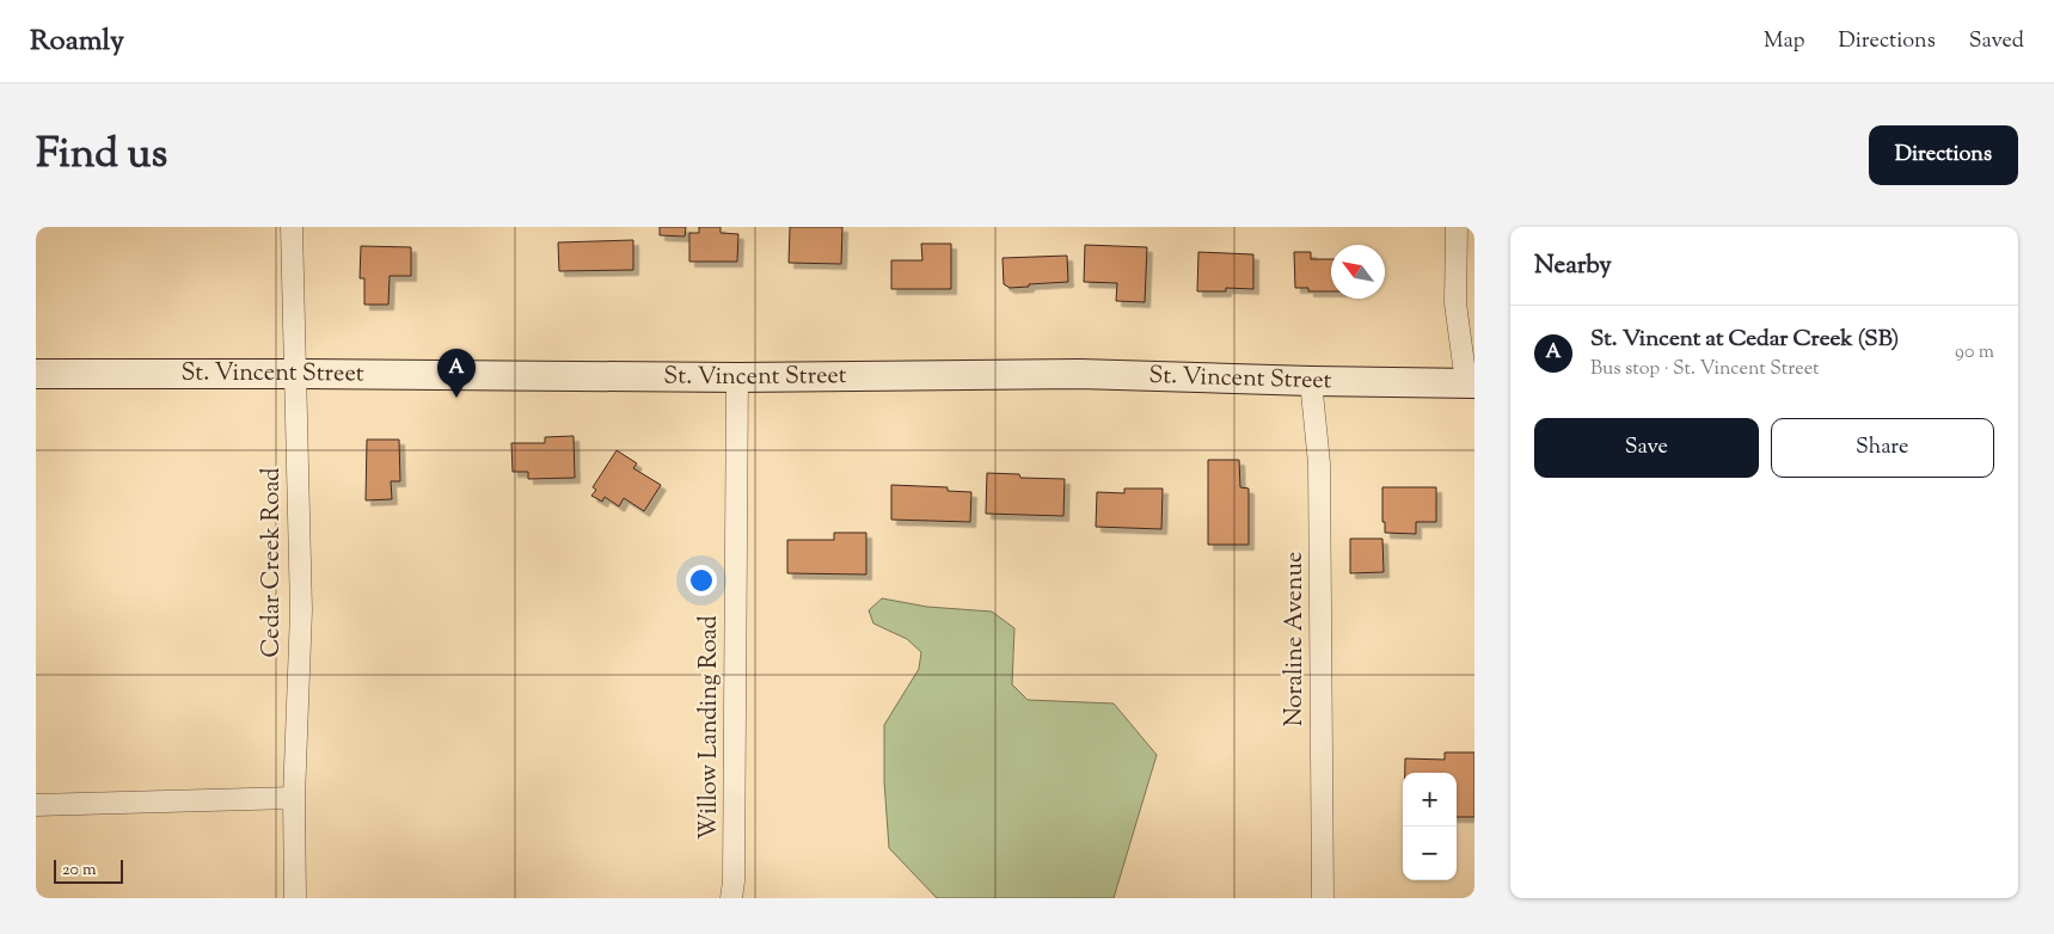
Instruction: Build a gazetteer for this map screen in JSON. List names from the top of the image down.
{
  "streets": {
    "street": [
      "St. Vincent Street",
      "Cedar Creek Road",
      "Noraline Avenue",
      "Willow Landing Road"
    ]
  },
  "crossings": [
    ["St. Vincent Street", "Cedar Creek Road"],
    ["St. Vincent Street", "Noraline Avenue"],
    ["St. Vincent Street", "Willow Landing Road"]
  ],
  "scale_bar": "20 m",
  "north": "top left",
  "page": {
    "header": "Roamly",
    "nav": ["Map", "Directions", "Saved"],
    "title": "Find us",
    "buttons": [
      "Directions",
      ["Save", "Share"]
    ],
    "heading": "Nearby",
    "list": [
      {
        "mark": "A",
        "name": "St. Vincent at Cedar Creek (SB)",
        "note": "Bus stop · St. Vincent Street",
        "value": "90 m"
      }
    ],
    "pins": "A",
    "map_buttons": ["+", "−"],
    "scale": "20 m"
  }
}
